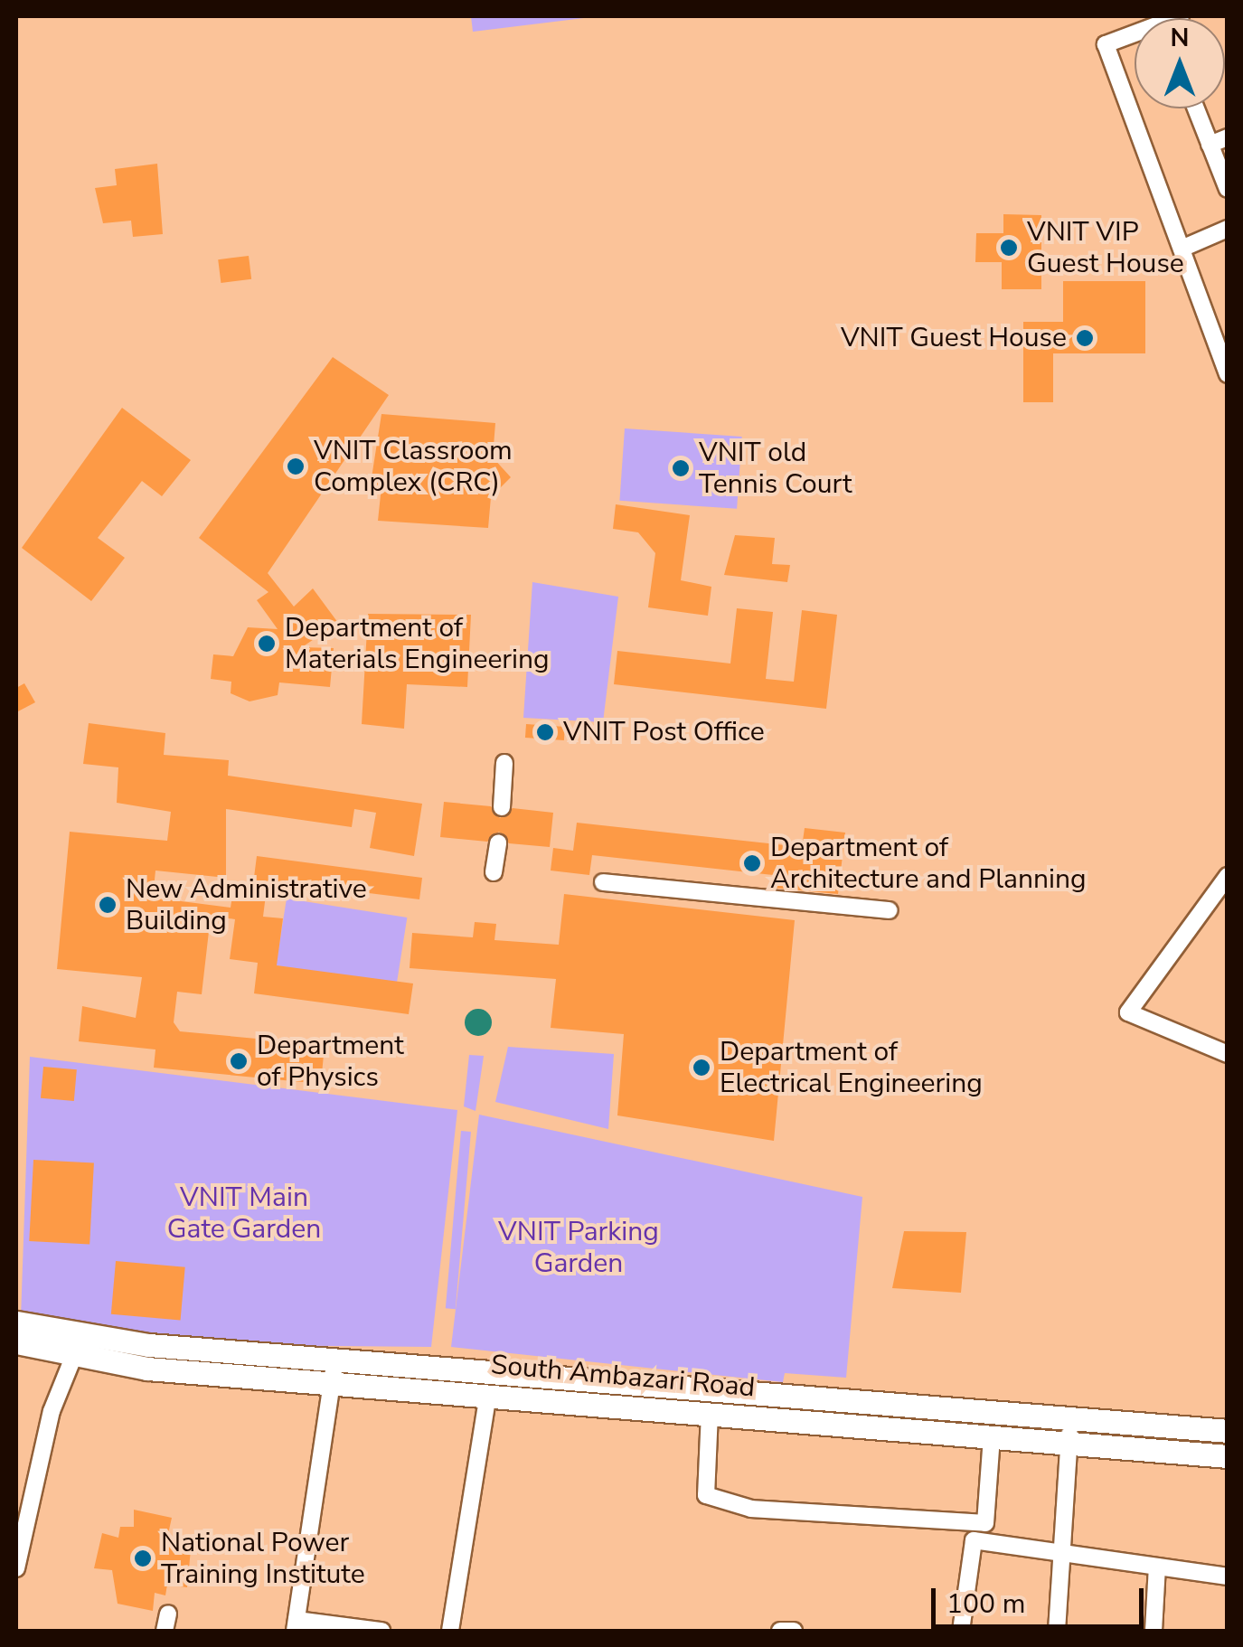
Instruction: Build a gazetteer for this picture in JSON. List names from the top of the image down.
{
  "streets": {
    "main road": ["South Ambazari Road"]
  },
  "parks": ["VNIT Main Gate Garden", "VNIT Parking Garden"],
  "places": [
    "VNIT VIP Guest House",
    "VNIT Guest House",
    "VNIT Classroom Complex (CRC)",
    "VNIT old Tennis Court",
    "Department of Materials Engineering",
    "VNIT Post Office",
    "Department of Architecture and Planning",
    "New Administrative Building",
    "Department of Physics",
    "Department of Electrical Engineering",
    "National Power Training Institute"
  ],
  "scale_bar": "100 m",
  "north": "top"
}
